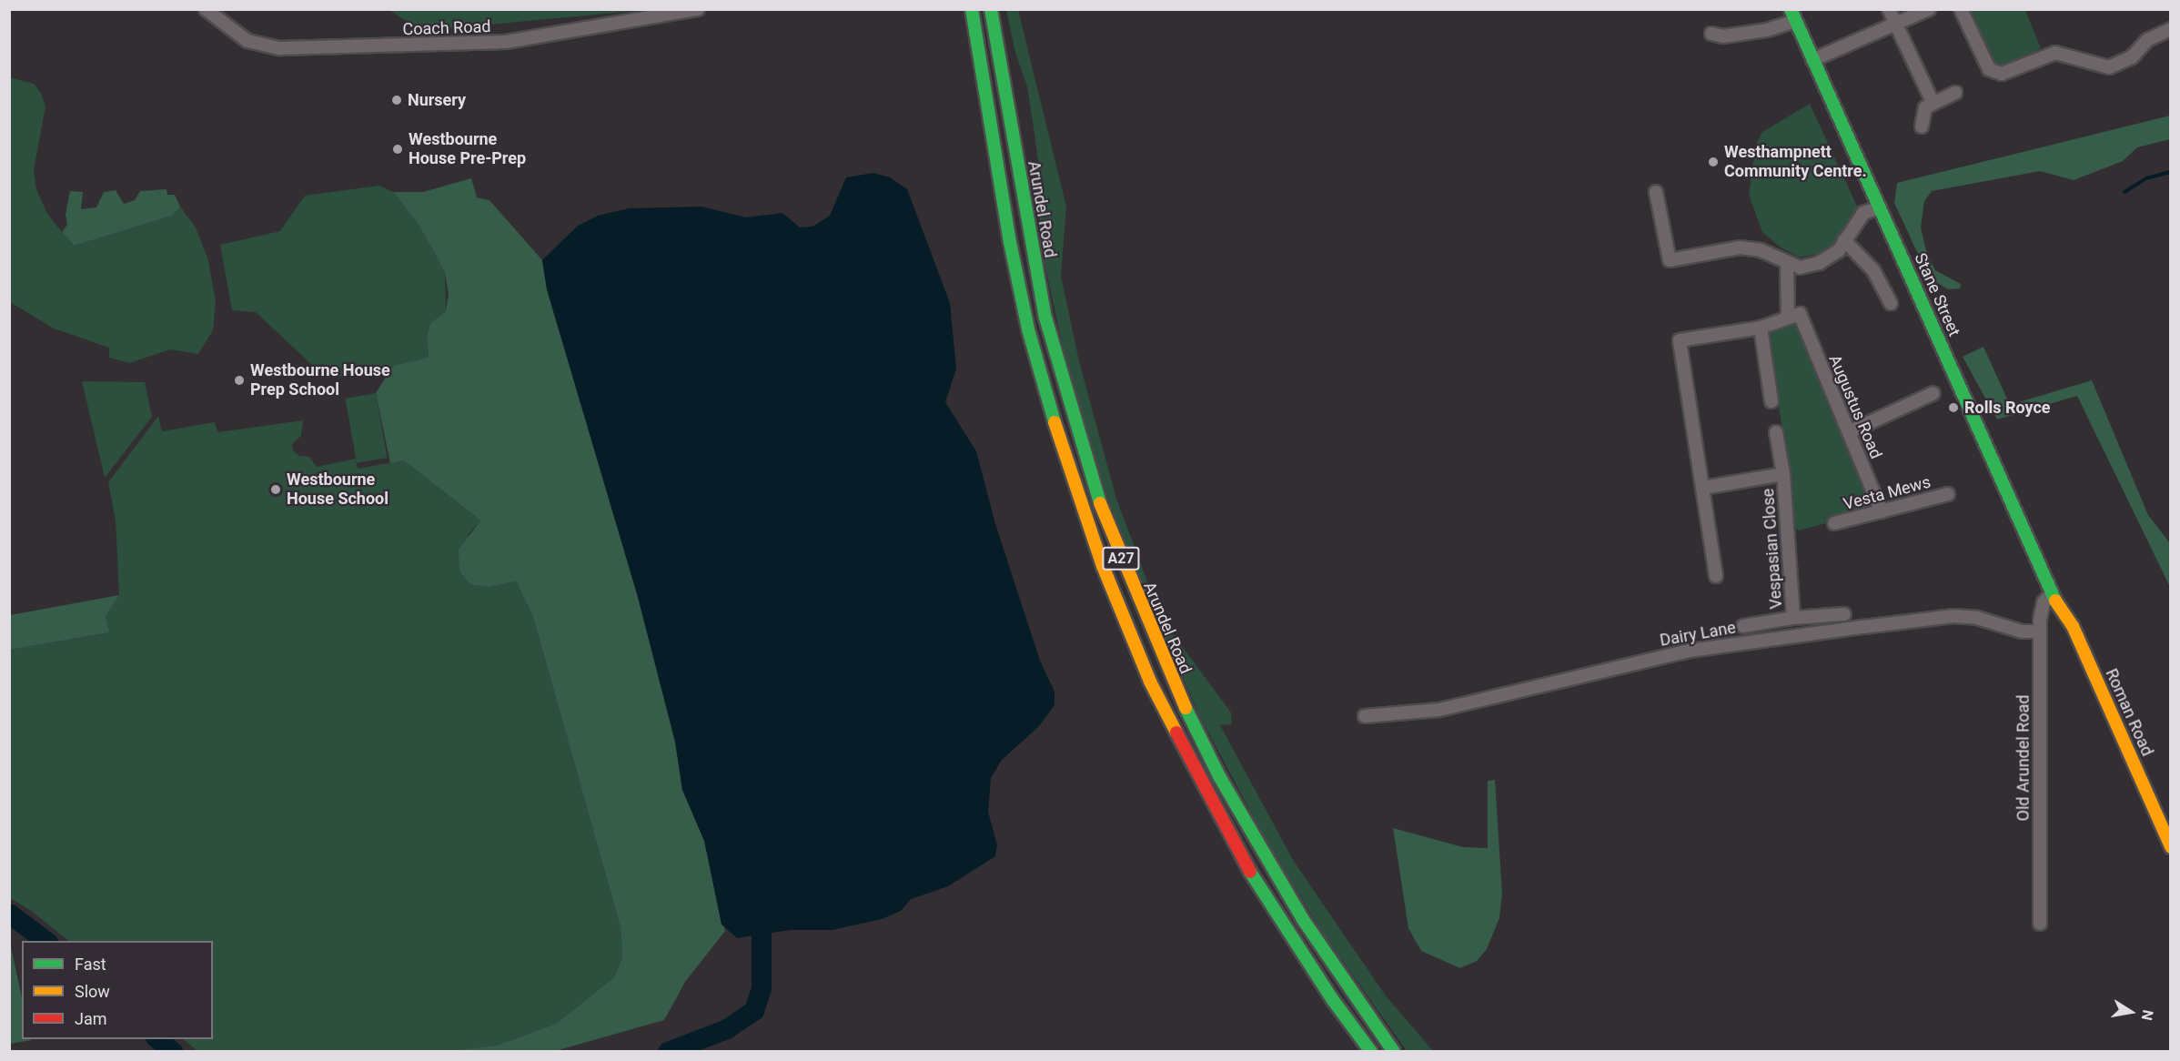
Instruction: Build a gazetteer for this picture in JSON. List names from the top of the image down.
{
  "streets": {
    "main road": [
      "Arundel Road",
      "Stane Street",
      "A27",
      "Roman Road"
    ],
    "street": [
      "Coach Road",
      "Augustus Road",
      "Vesta Mews",
      "Vespasian Close",
      "Dairy Lane",
      "Old Arundel Road"
    ]
  },
  "crossings": [
    ["Stane Street", "Roman Road"],
    ["Stane Street", "Old Arundel Road"],
    ["Augustus Road", "Vesta Mews"],
    ["Dairy Lane", "Old Arundel Road"],
    ["Roman Road", "Old Arundel Road"]
  ],
  "places": [
    "Nursery",
    "Westbourne House Pre-Prep",
    "Westhampnett Community Centre.",
    "Westbourne House Prep School",
    "Rolls Royce",
    "Westbourne House School"
  ],
  "legend": ["Fast", "Slow", "Jam"],
  "north": "right"
}
